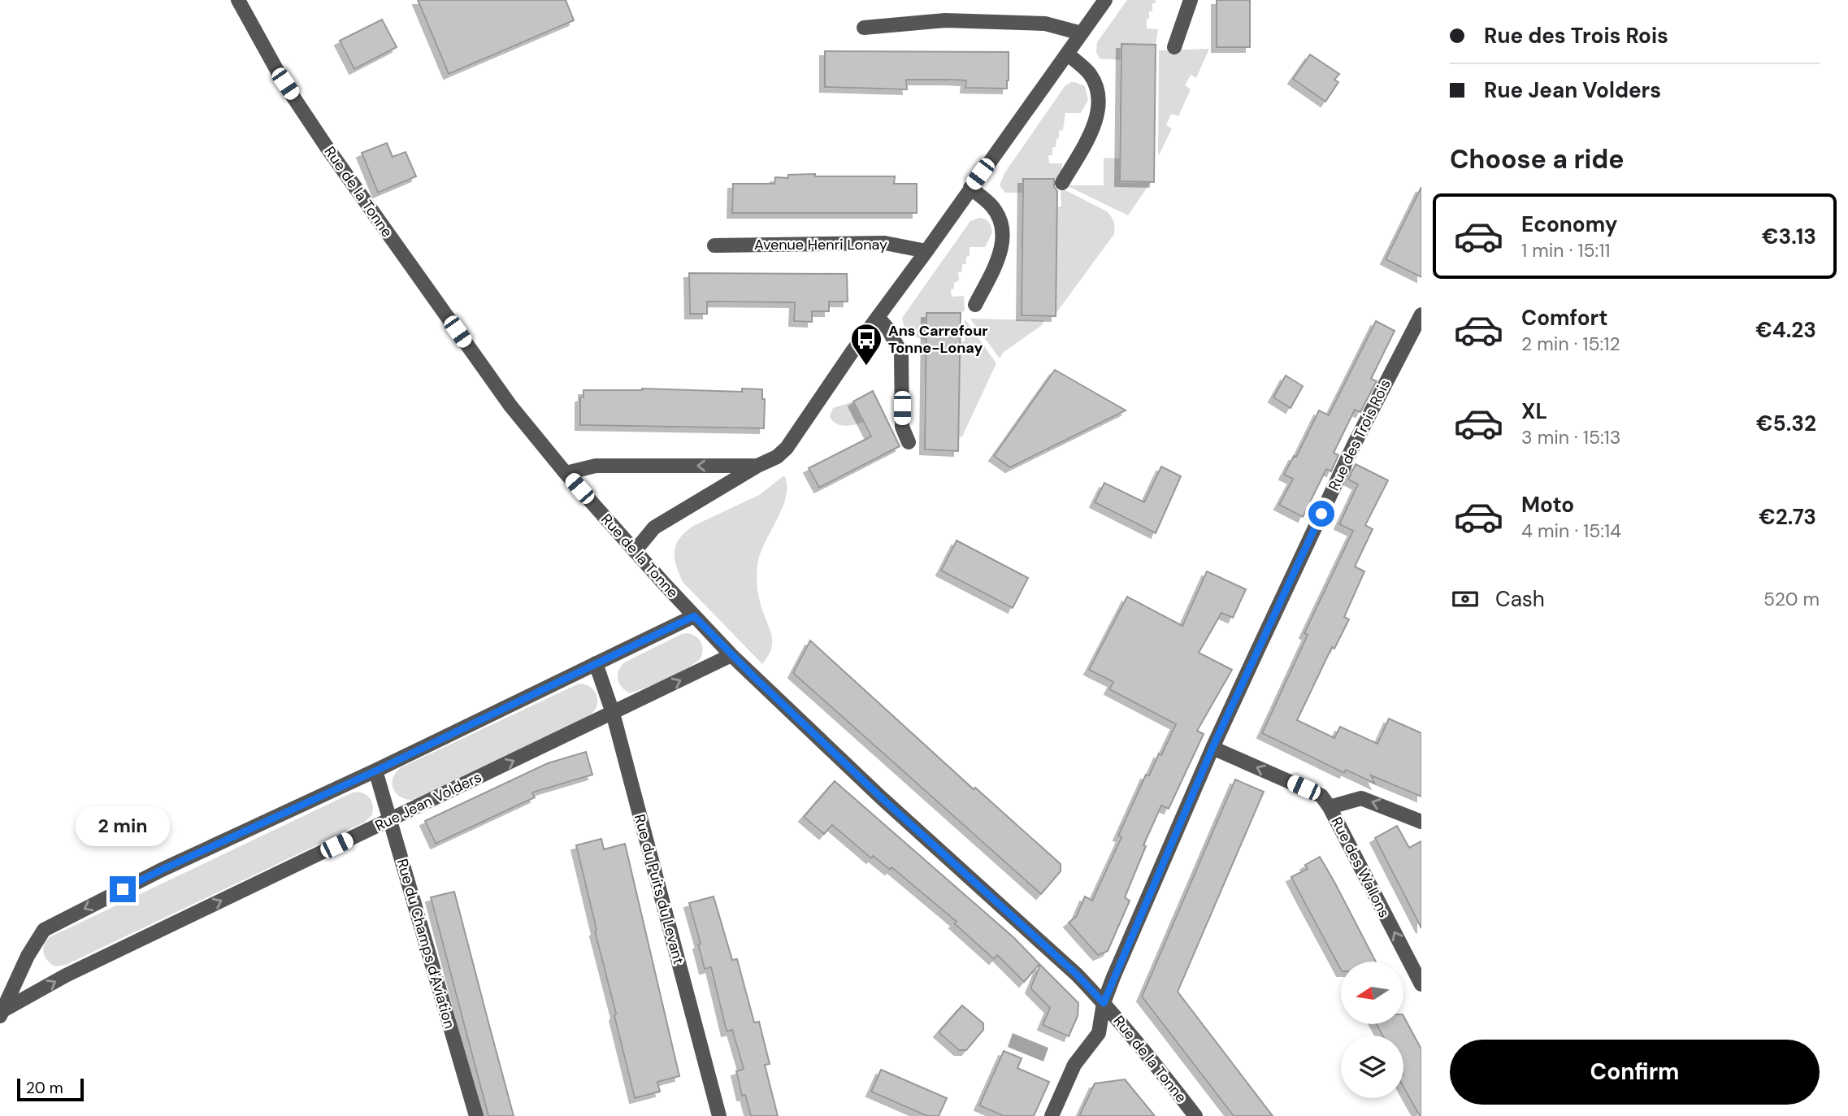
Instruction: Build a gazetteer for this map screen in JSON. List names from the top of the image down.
{
  "streets": {
    "street": [
      "Rue de la Tonne",
      "Avenue Henri Lonay",
      "Rue des Trois Rois",
      "Rue Jean Volders",
      "Rue des Wallons",
      "Rue du Puits du Levant",
      "Rue du Champs d'Aviation"
    ]
  },
  "crossings": [
    ["Rue de la Tonne", "Rue des Trois Rois"],
    ["Rue de la Tonne", "Rue Jean Volders"],
    ["Rue des Trois Rois", "Rue des Wallons"],
    ["Rue Jean Volders", "Rue du Puits du Levant"],
    ["Rue Jean Volders", "Rue du Champs d'Aviation"]
  ],
  "one_way": ["Rue des Wallons"],
  "places": {
    "bus stop": ["Ans Carrefour Tonne-Lonay"]
  },
  "scale_bar": "20 m",
  "north": "left",
  "page": {
    "banner": ["Rue des Trois Rois", "Rue Jean Volders"],
    "heading": "Choose a ride",
    "list": [
      {
        "name": "Economy",
        "note": "1 min · 15:11",
        "value": "€3.13"
      },
      {
        "name": "Comfort",
        "note": "2 min · 15:12",
        "value": "€4.23"
      },
      {
        "name": "XL",
        "note": "3 min · 15:13",
        "value": "€5.32"
      },
      {
        "name": "Moto",
        "note": "4 min · 15:14",
        "value": "€2.73"
      }
    ],
    "pay": ["Cash", "520 m"],
    "bubble": "2 min",
    "buttons": "Confirm",
    "scale": "20 m"
  }
}
